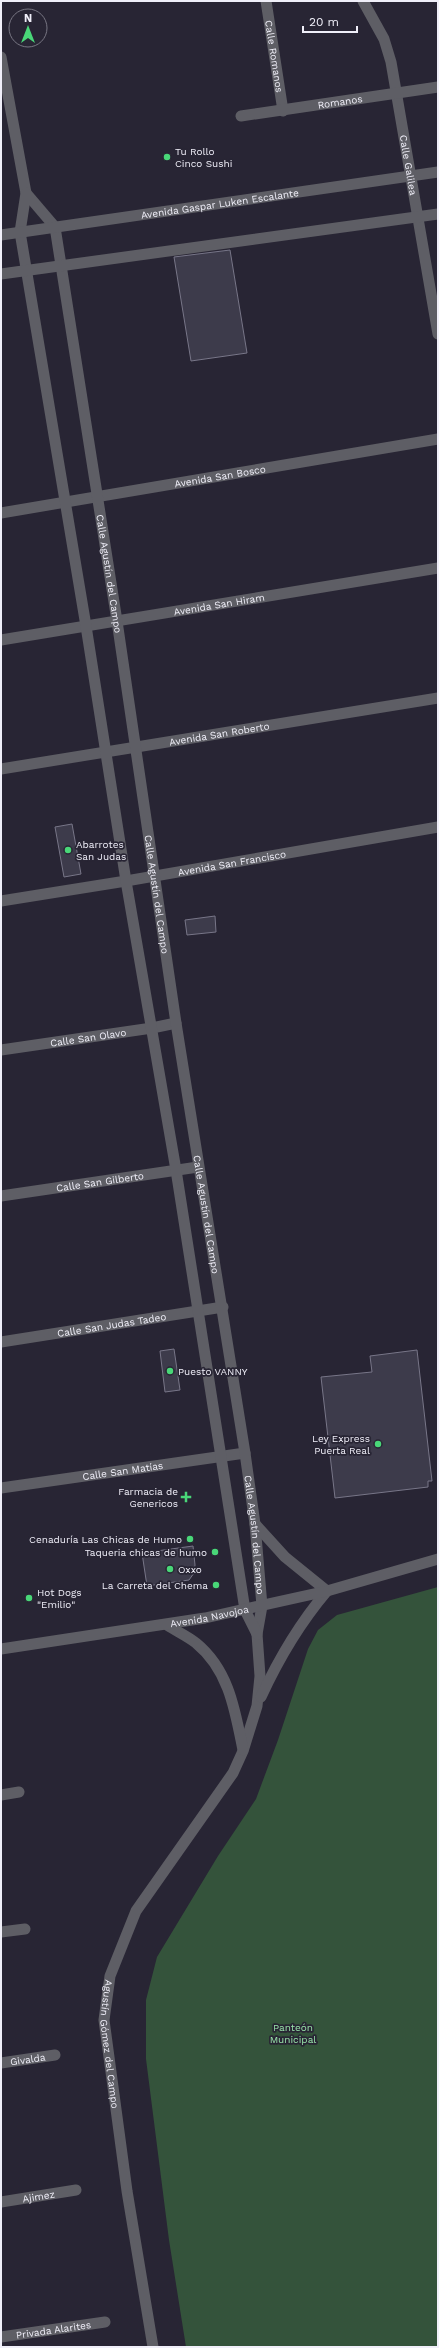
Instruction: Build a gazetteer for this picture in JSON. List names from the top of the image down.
{
  "streets": {
    "street": [
      "Calle Romanos",
      "Romanos",
      "Calle Galilea",
      "Avenida Gaspar Luken Escalante",
      "Avenida San Bosco",
      "Calle Agustín del Campo",
      "Avenida San Hiram",
      "Avenida San Roberto",
      "Avenida San Francisco",
      "Calle San Olavo",
      "Calle San Gilberto",
      "Calle San Judas Tadeo",
      "Calle San Matías",
      "Avenida Navojoa",
      "Agustín Gómez del Campo",
      "Givalda",
      "Ajimez",
      "Privada Alarites"
    ]
  },
  "crossings": [
    ["Calle Romanos", "Romanos"],
    ["Romanos", "Calle Galilea"],
    ["Calle Galilea", "Avenida Gaspar Luken Escalante"],
    ["Avenida Gaspar Luken Escalante", "Calle Agustín del Campo"],
    ["Avenida San Bosco", "Calle Agustín del Campo"],
    ["Calle Agustín del Campo", "Avenida San Hiram"],
    ["Calle Agustín del Campo", "Avenida San Roberto"],
    ["Calle Agustín del Campo", "Avenida San Francisco"],
    ["Calle Agustín del Campo", "Calle San Olavo"],
    ["Calle Agustín del Campo", "Calle San Gilberto"],
    ["Calle Agustín del Campo", "Calle San Judas Tadeo"],
    ["Calle Agustín del Campo", "Calle San Matías"],
    ["Calle Agustín del Campo", "Avenida Navojoa"],
    ["Calle Agustín del Campo", "Agustín Gómez del Campo"],
    ["Avenida Navojoa", "Agustín Gómez del Campo"]
  ],
  "parks": ["Panteón Municipal"],
  "places": {
    "other": [
      "Tu Rollo Cinco Sushi",
      "Abarrotes San Judas",
      "Puesto VANNY",
      "Ley Express Puerta Real",
      "Cenaduría Las Chicas de Humo",
      "Taqueria chicas de humo",
      "Oxxo",
      "La Carreta del Chema",
      "Hot Dogs \"Emilio\""
    ],
    "health": ["Farmacia de Genericos"]
  },
  "scale_bar": "20 m",
  "north": "top"
}
